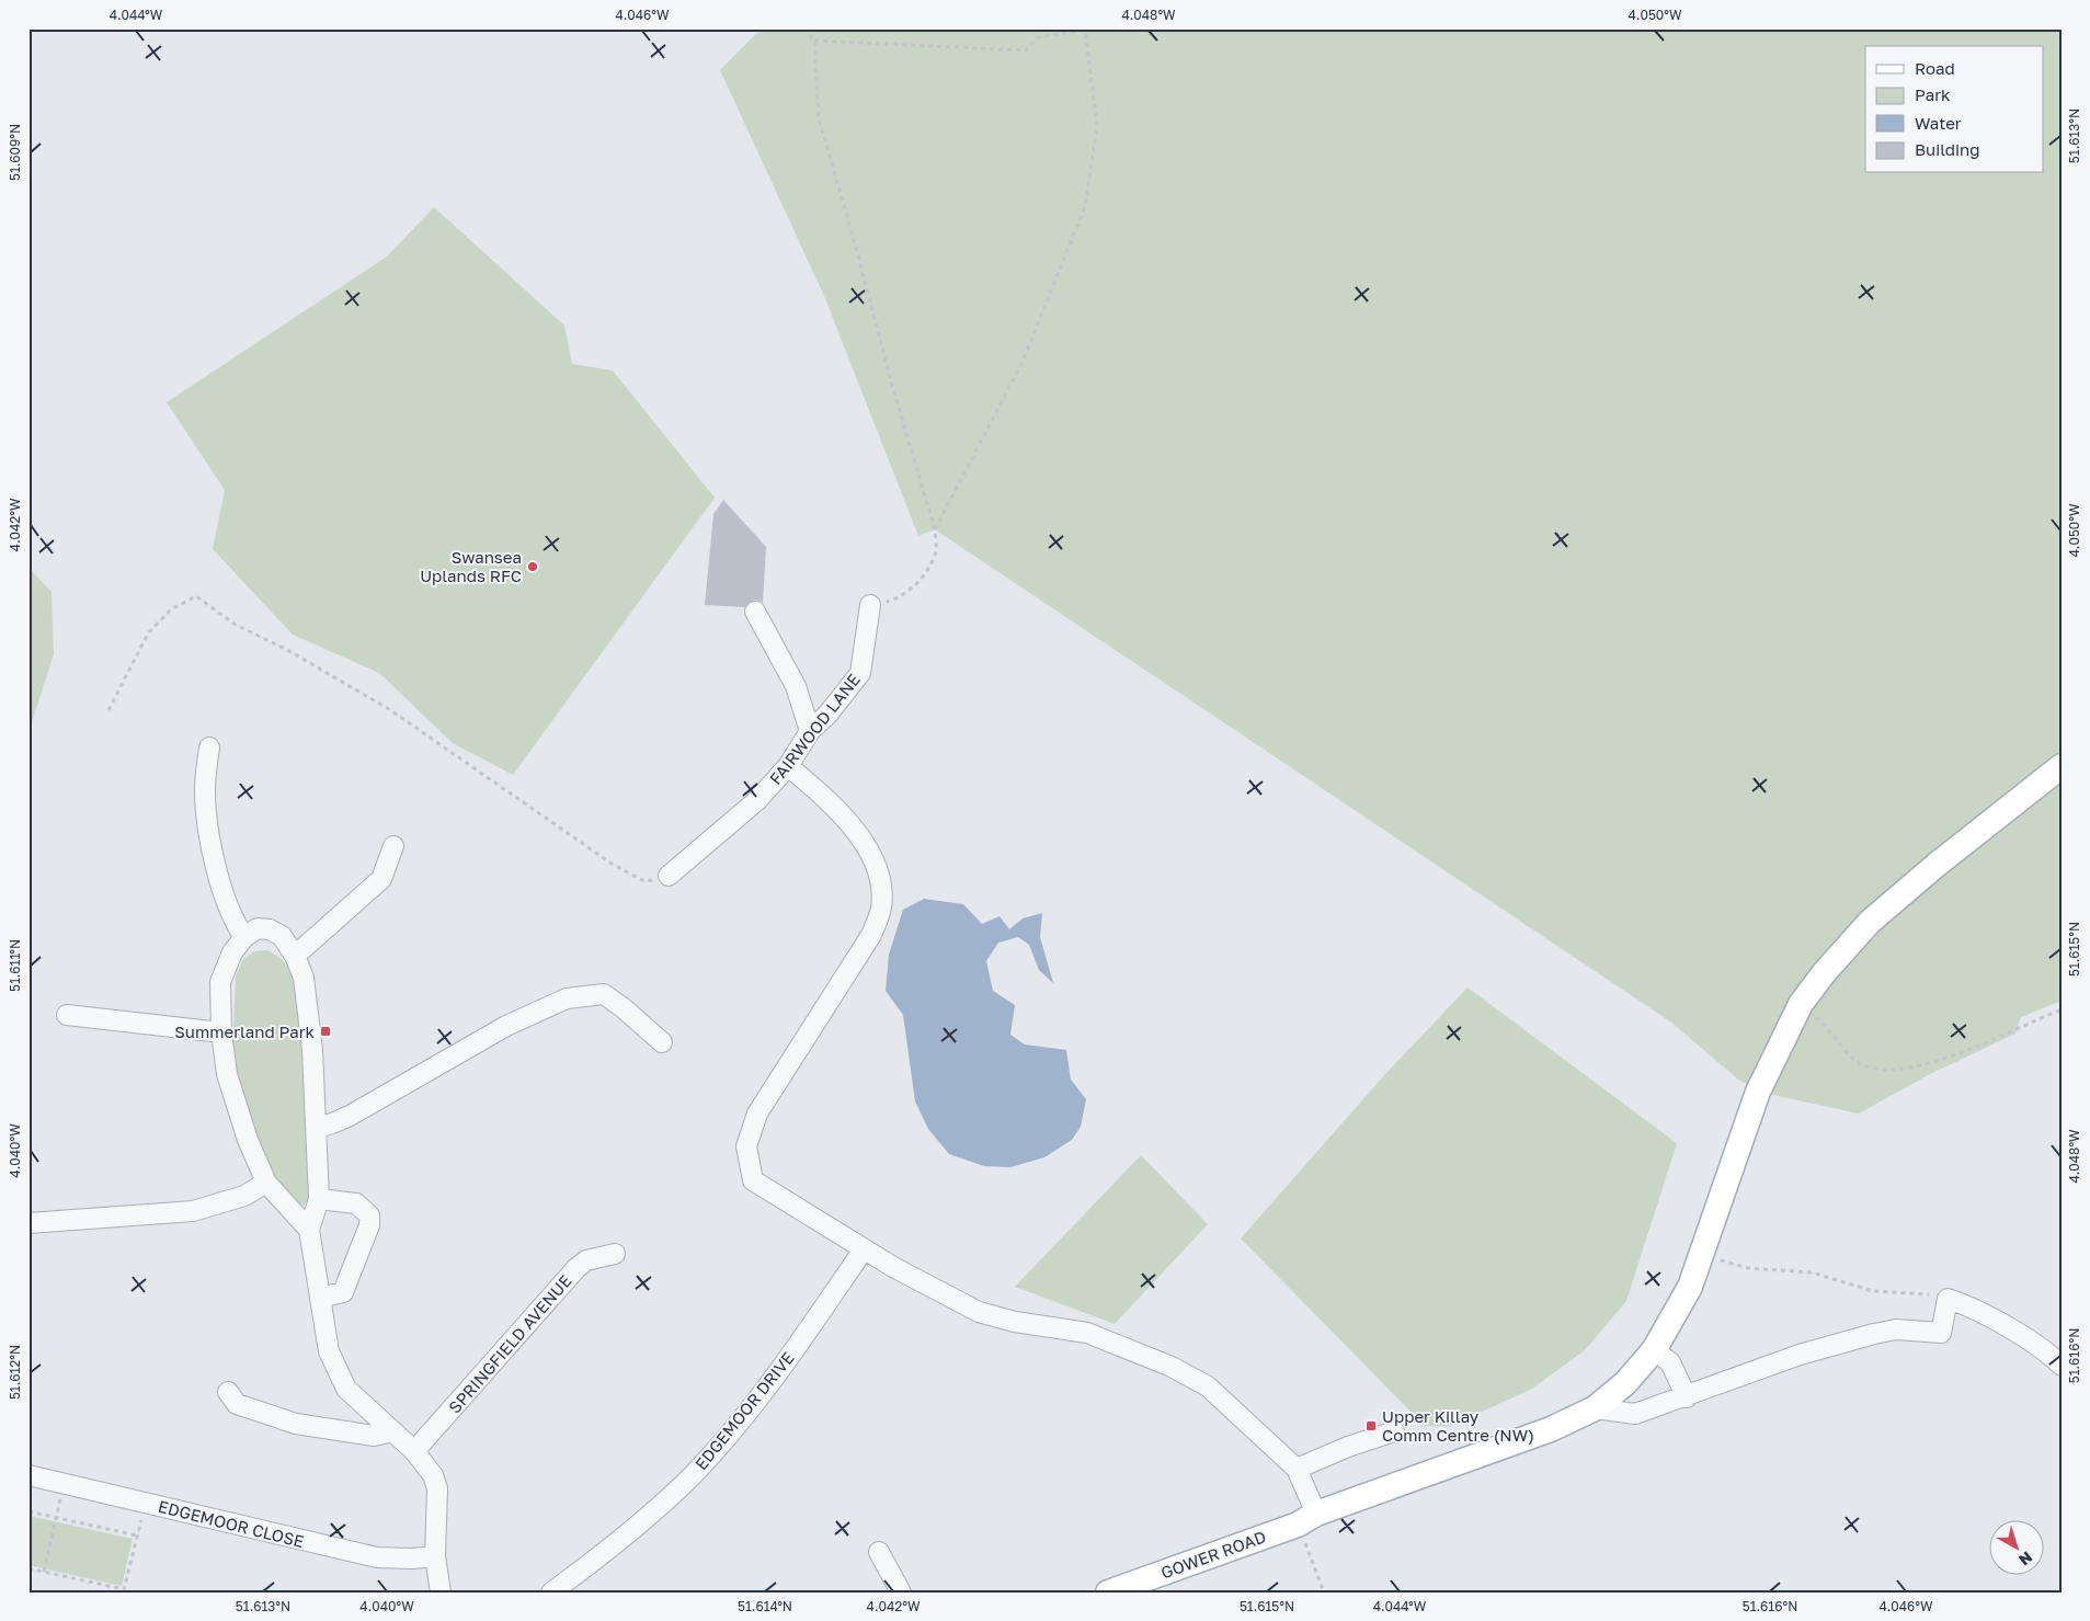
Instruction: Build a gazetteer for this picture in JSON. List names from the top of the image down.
{
  "streets": {
    "main road": ["GOWER ROAD"],
    "street": [
      "FAIRWOOD LANE",
      "SPRINGFIELD AVENUE",
      "EDGEMOOR DRIVE",
      "EDGEMOOR CLOSE"
    ]
  },
  "places": {
    "other": ["Swansea Uplands RFC"],
    "transit": ["Summerland Park", "Upper Killay Comm Centre (NW)"]
  },
  "legend": [
    "Road",
    "Park",
    "Water",
    "Building"
  ],
  "north": "bottom right",
  "coordinates": [
    "4.044°W",
    "4.046°W",
    "4.048°W",
    "4.050°W",
    "51.613°N",
    "51.609°N",
    "4.042°W",
    "51.615°N",
    "51.611°N",
    "4.040°W",
    "51.616°N",
    "51.612°N",
    "51.614°N"
  ]
}
